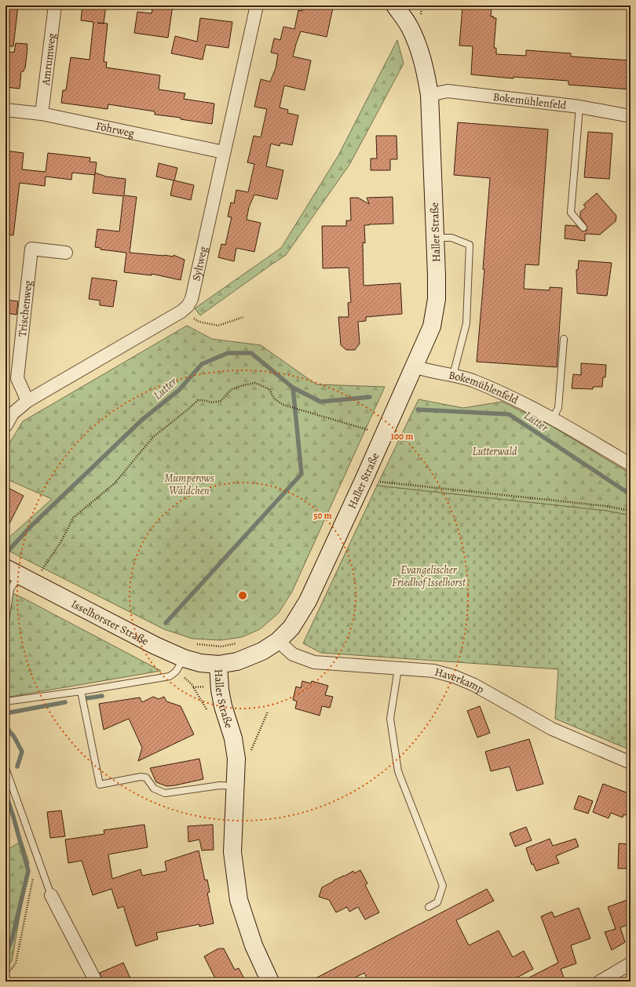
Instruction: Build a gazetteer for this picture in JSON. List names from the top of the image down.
{
  "streets": {
    "street": [
      "Amrumweg",
      "Bokemühlenfeld",
      "Föhrweg",
      "Haller Straße",
      "Syltweg",
      "Trischenweg",
      "Isselhorster Straße",
      "Haverkamp"
    ]
  },
  "crossings": [
    ["Amrumweg", "Föhrweg"],
    ["Bokemühlenfeld", "Haller Straße"],
    ["Föhrweg", "Syltweg"],
    ["Haller Straße", "Isselhorster Straße"],
    ["Haller Straße", "Haverkamp"],
    ["Syltweg", "Trischenweg"]
  ],
  "water": ["Lutter"],
  "parks": ["Lutterwald", "Mumperows Wäldchen", "Evangelischer Friedhof Isselhorst"],
  "rings": ["100 m", "50 m"]
}
